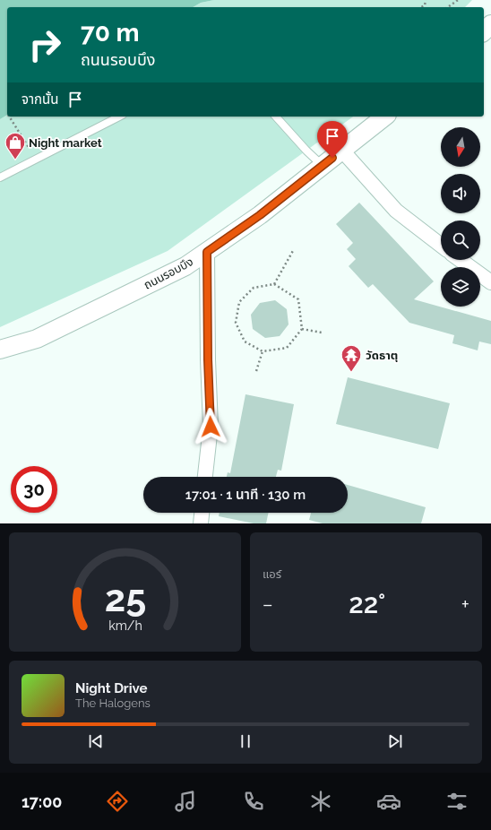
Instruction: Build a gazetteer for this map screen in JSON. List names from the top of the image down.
{
  "streets": {
    "street": ["ถนนรอบบึง"]
  },
  "places": {
    "shop": ["Night market"],
    "temple": ["วัดธาตุ"]
  },
  "north": "bottom",
  "page": {
    "turn": ["70 m", "ถนนรอบบึง"],
    "then": "จากนั้น",
    "limit": "30",
    "trip": "17:01 · 1 นาที · 130 m",
    "tile": "แอร์",
    "heat": ["−", "22°", "+"],
    "song": ["Night Drive", "The Halogens"],
    "tabs": "17:00",
    "gauge": ["25", "km/h"]
  }
}
